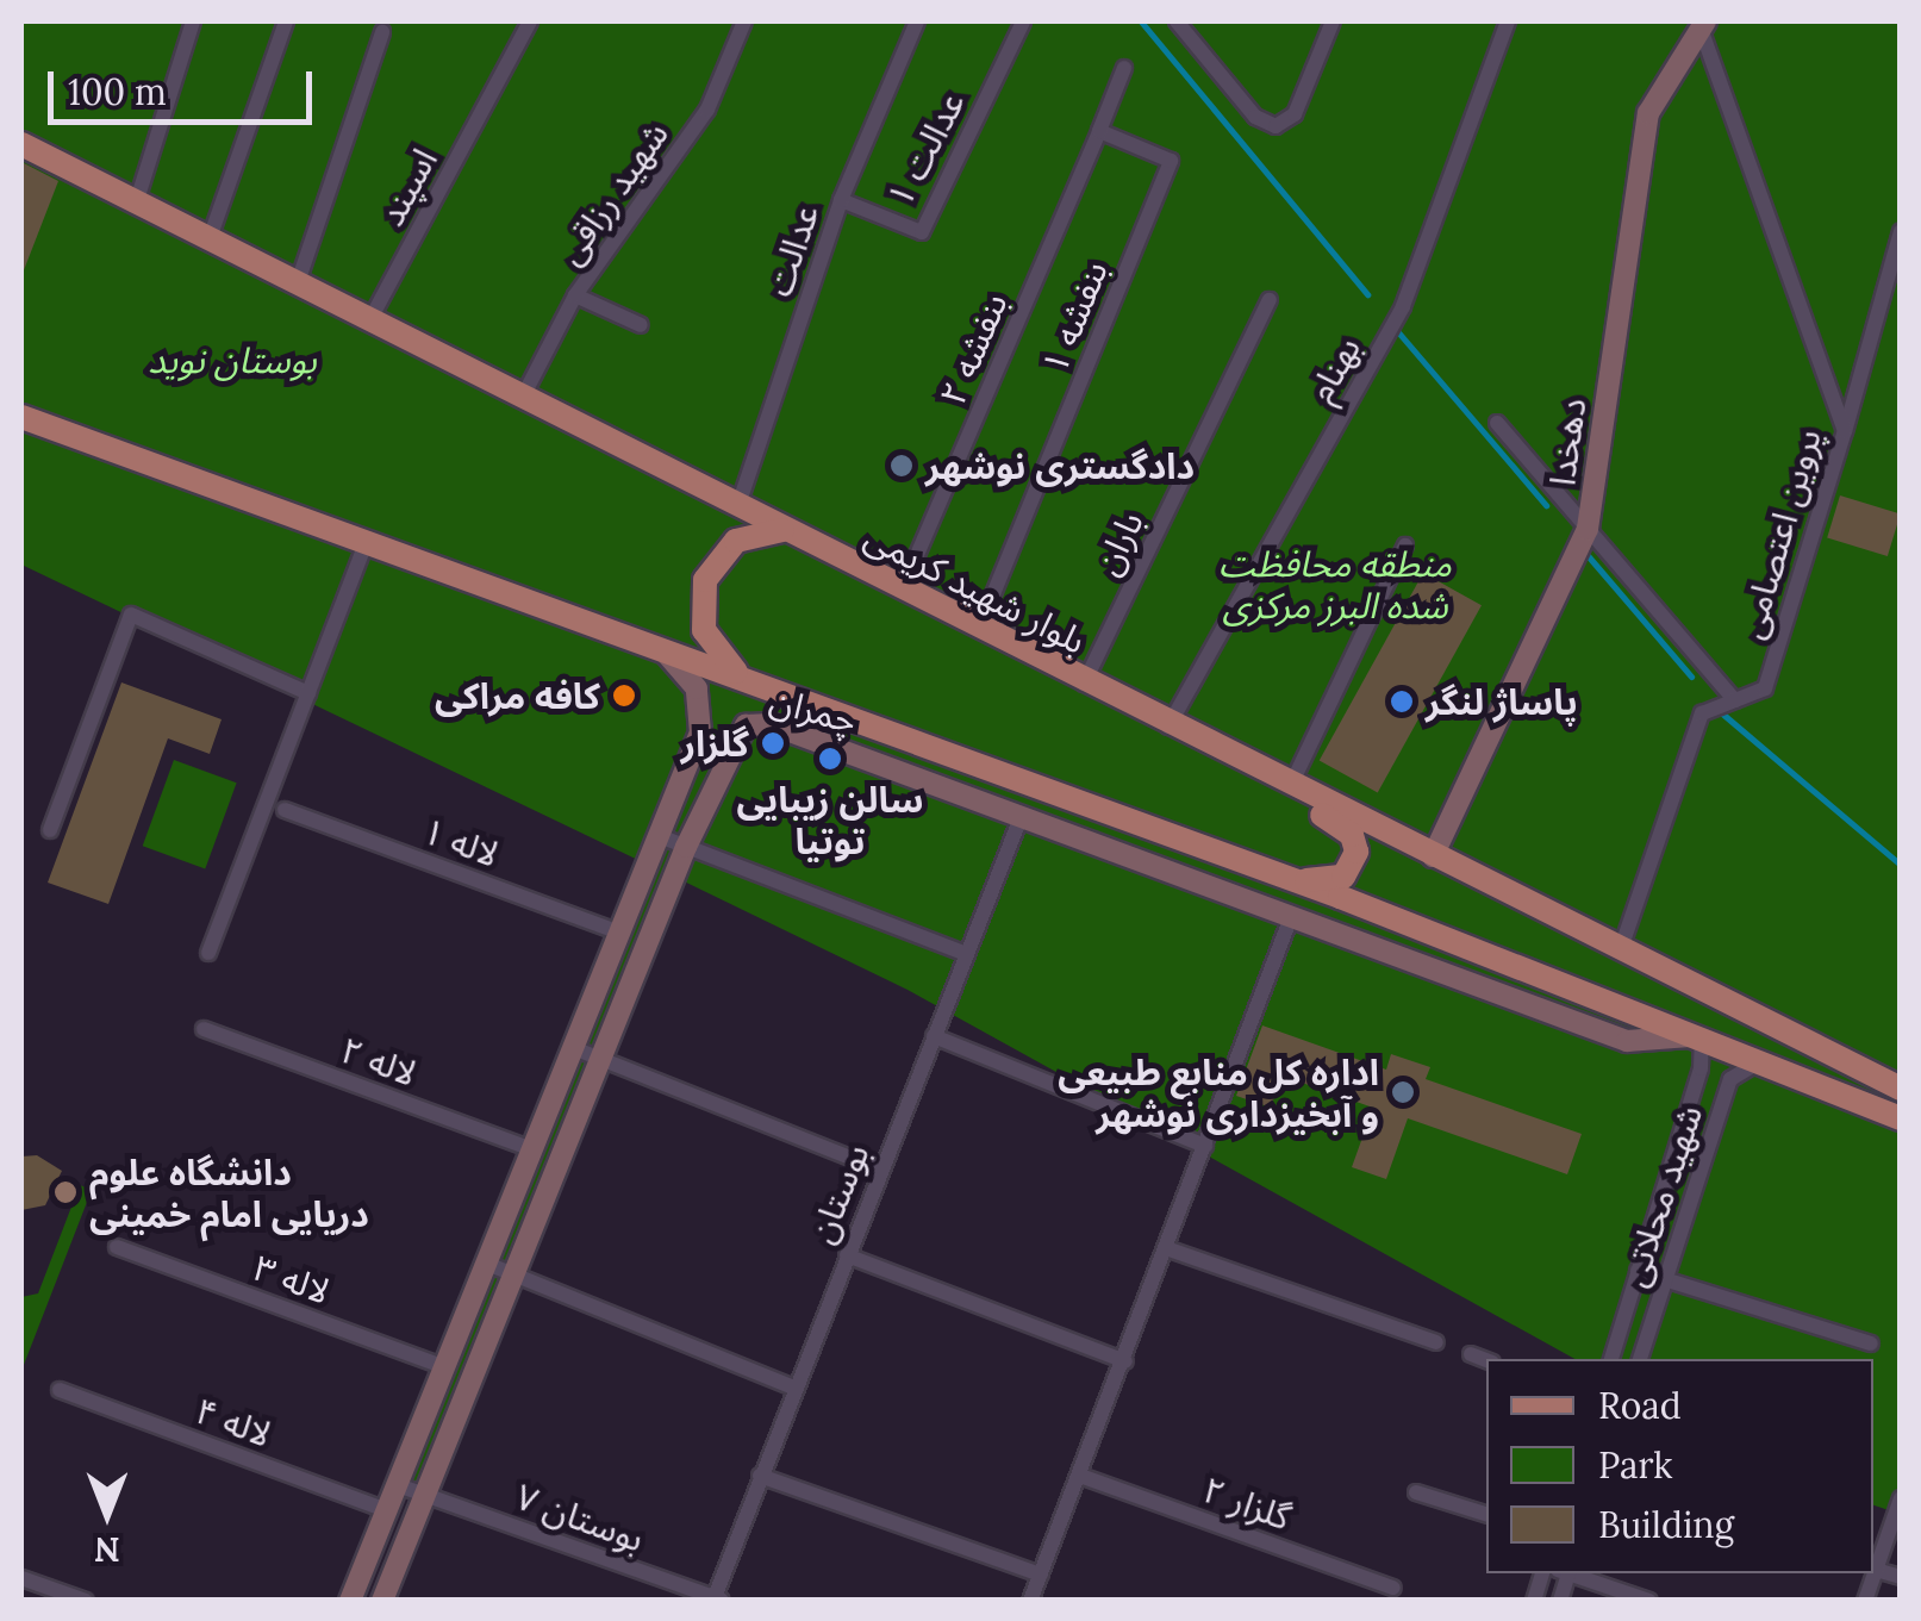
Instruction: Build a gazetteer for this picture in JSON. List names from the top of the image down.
{
  "streets": {
    "main road": ["بلوار شهید کریمی"],
    "street": [
      "عدالت ۱",
      "اسپند",
      "شهید رزاقی",
      "عدالت",
      "بنفشه ۱",
      "بنفشه ۲",
      "بهنام",
      "دهخدا",
      "پروین اعتصامی",
      "باران",
      "چمران",
      "لاله ۱",
      "لاله ۲",
      "بوستان",
      "شهید محلاتی",
      "لاله ۳",
      "لاله ۴",
      "گلزار ۲",
      "بوستان ۷"
    ]
  },
  "crossings": [
    ["عدالت ۱", "عدالت"],
    ["اسپند", "بلوار شهید کریمی"],
    ["شهید رزاقی", "بلوار شهید کریمی"],
    ["عدالت", "بلوار شهید کریمی"],
    ["بنفشه ۱", "بنفشه ۲"],
    ["بنفشه ۱", "بلوار شهید کریمی"],
    ["بنفشه ۲", "بلوار شهید کریمی"],
    ["بهنام", "بلوار شهید کریمی"],
    ["دهخدا", "پروین اعتصامی"],
    ["دهخدا", "بلوار شهید کریمی"],
    ["پروین اعتصامی", "بلوار شهید کریمی"],
    ["باران", "بلوار شهید کریمی"],
    ["چمران", "بوستان"],
    ["چمران", "بوستان ۷"],
    ["بوستان", "بوستان ۷"]
  ],
  "parks": ["بوستان نوید", "منطقه محافظت شده البرز مرکزی"],
  "places": [
    "دادگستری نوشهر",
    "کافه مراکی",
    "پاساژ لنگر",
    "گلزار",
    "سالن زیبایی توتیا",
    "اداره كل منابع طبيعی و آبخيزداری نوشهر",
    "دانشگاه علوم دریایی امام خمینی"
  ],
  "legend": ["Road", "Park", "Building"],
  "scale_bar": "100 m",
  "north": "bottom"
}
